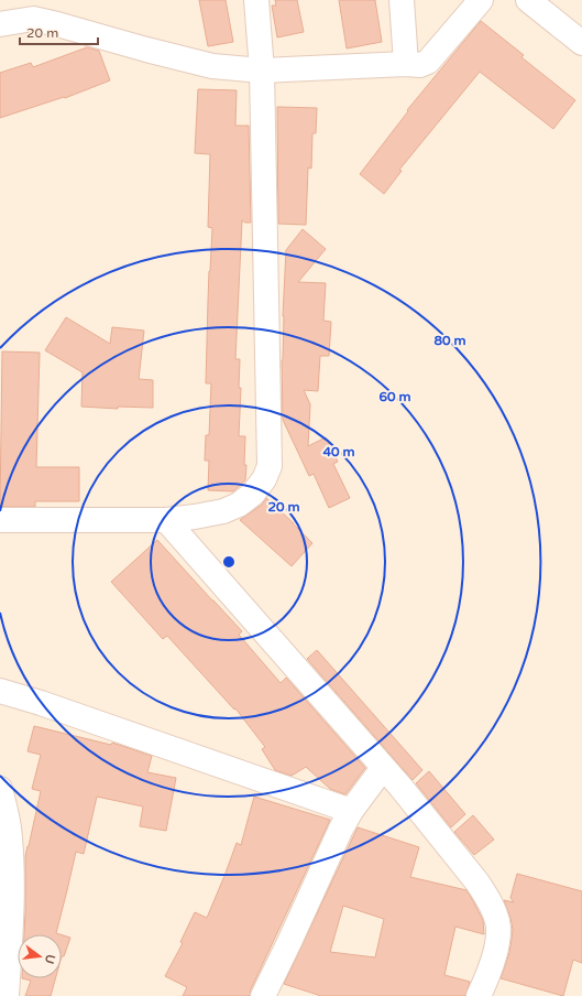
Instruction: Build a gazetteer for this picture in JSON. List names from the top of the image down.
{
  "scale_bar": "20 m",
  "north": "right",
  "rings": [
    "80 m",
    "60 m",
    "40 m",
    "20 m"
  ]
}
